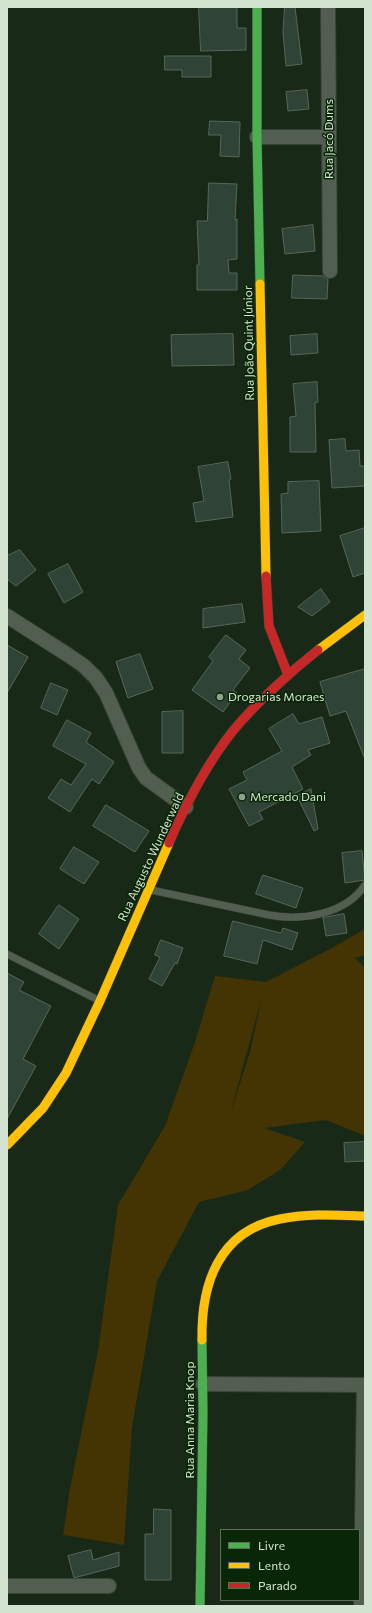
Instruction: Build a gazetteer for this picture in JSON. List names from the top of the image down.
{
  "streets": {
    "street": [
      "Rua Jacó Dums",
      "Rua João Quint Júnior",
      "Rua Augusto Wunderwald",
      "Rua Anna Maria Knop"
    ]
  },
  "crossings": [
    ["Rua João Quint Júnior", "Rua Augusto Wunderwald"]
  ],
  "places": ["Drogarias Moraes", "Mercado Dani"],
  "legend": ["Livre", "Lento", "Parado"]
}
